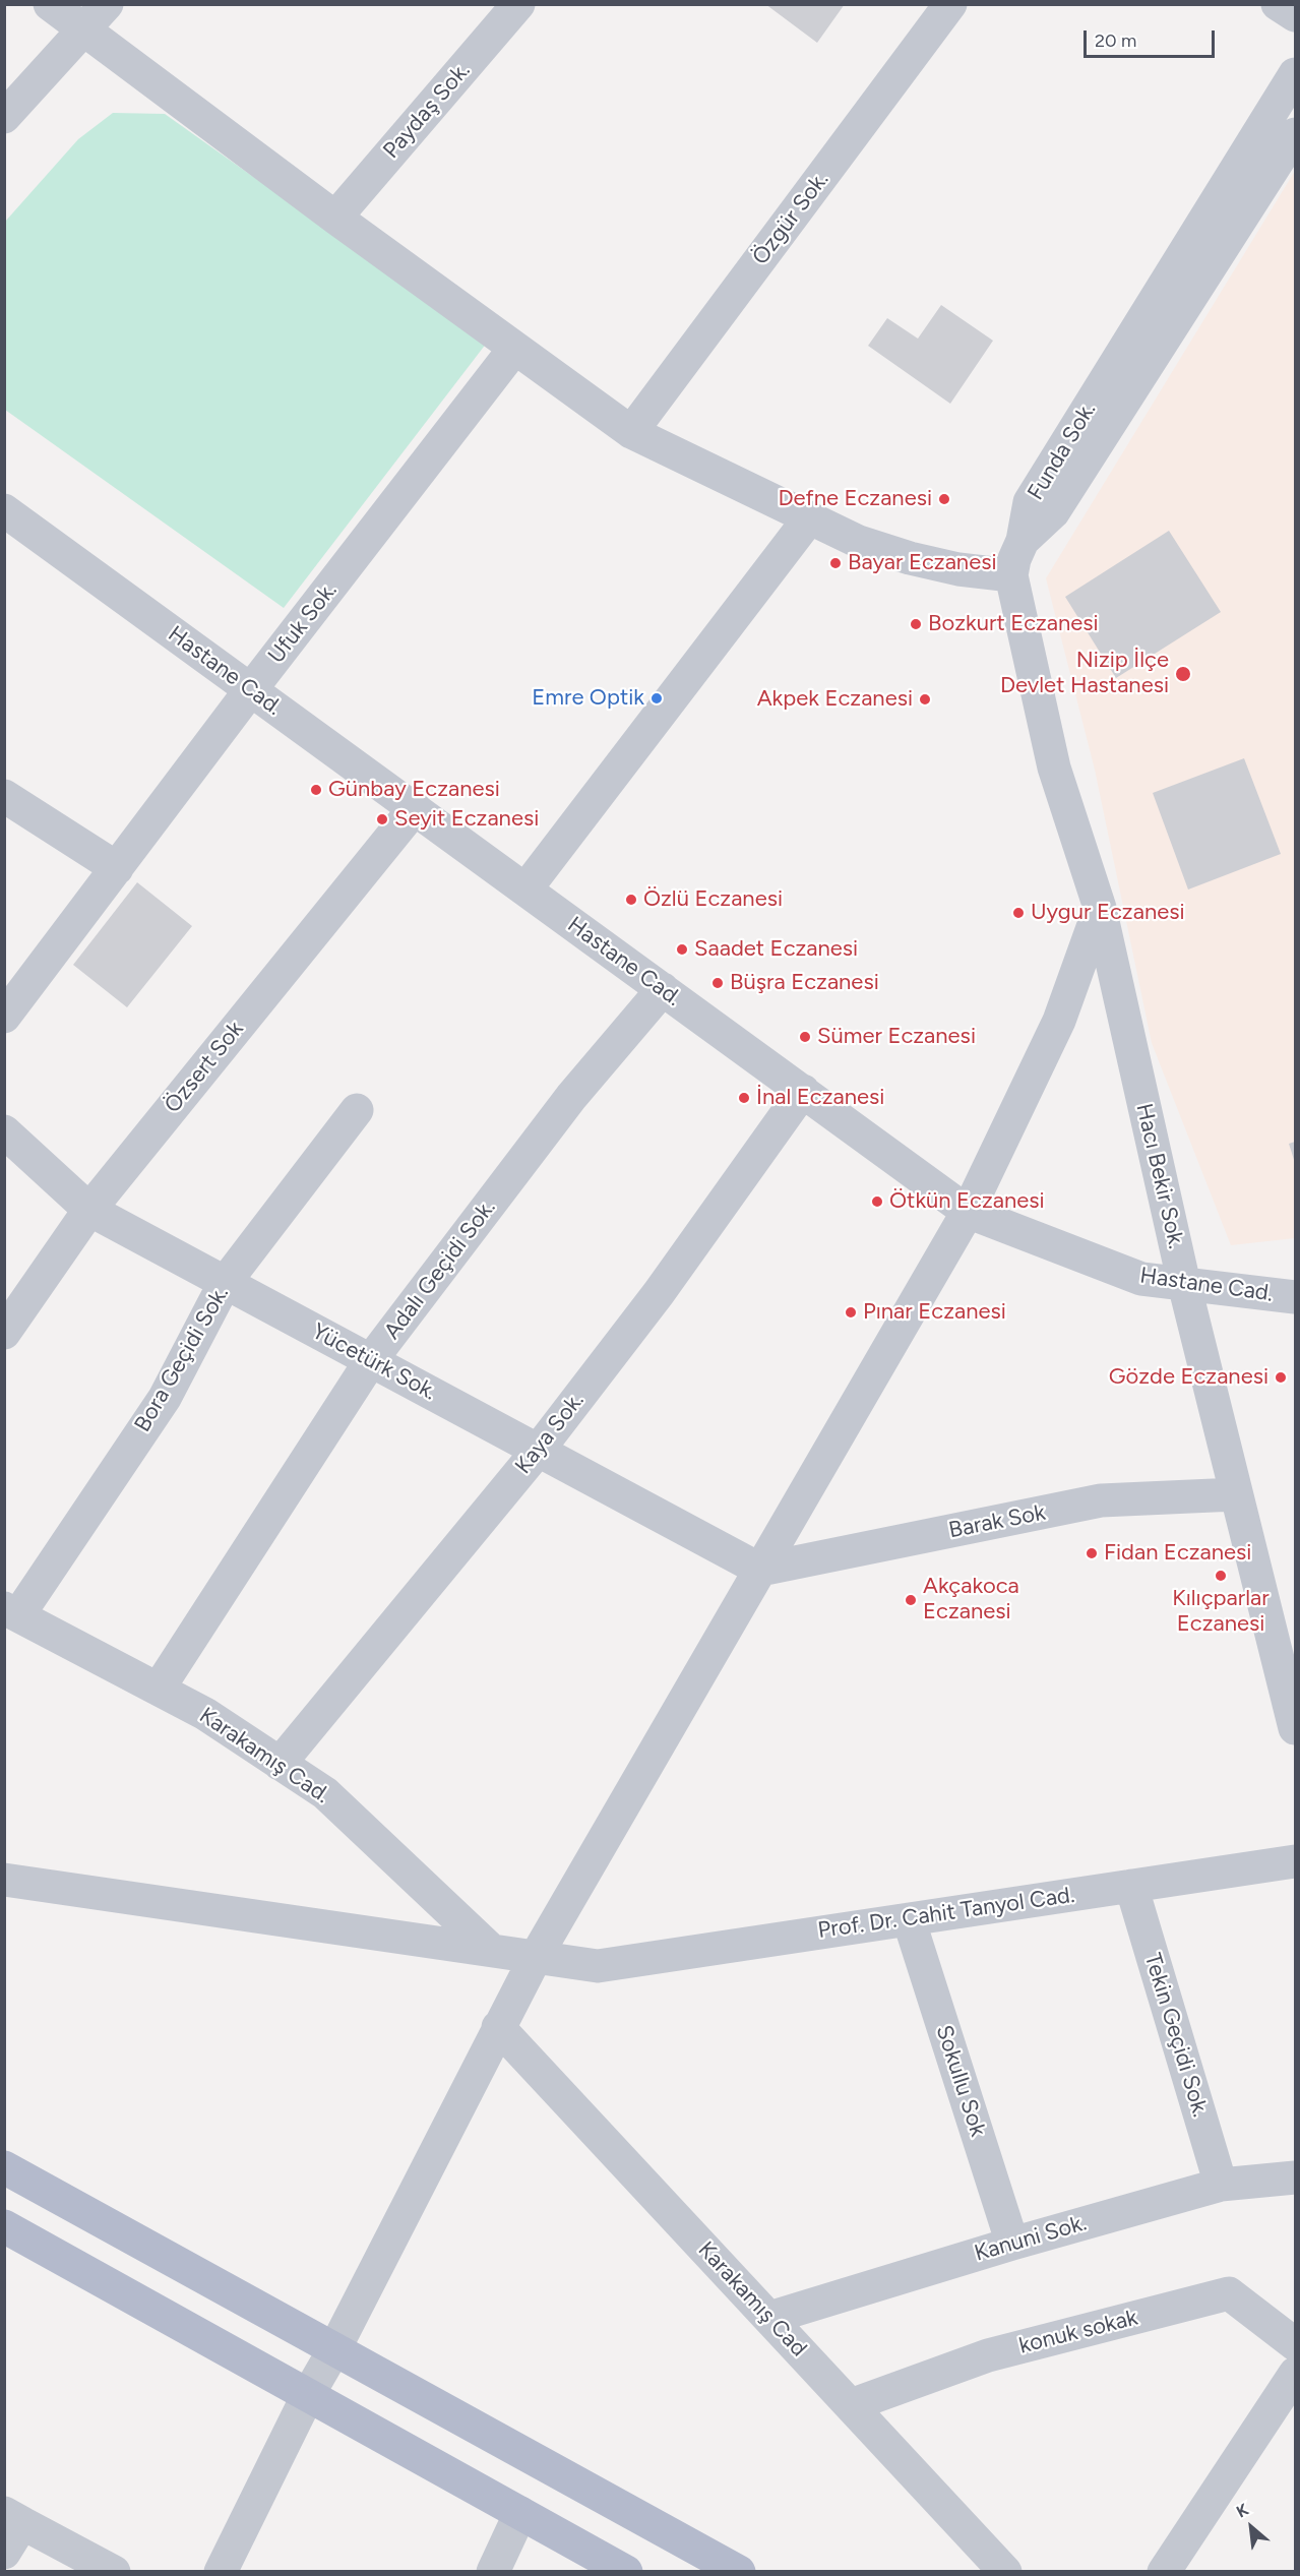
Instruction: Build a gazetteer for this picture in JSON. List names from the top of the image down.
{
  "streets": {
    "street": [
      "Paydaş Sok.",
      "Özgür Sok.",
      "Funda Sok.",
      "Ufuk Sok.",
      "Hastane Cad.",
      "Özsert Sok",
      "Hacı Bekir Sok.",
      "Adalı Geçidi Sok.",
      "Bora Geçidi Sok.",
      "Yücetürk Sok.",
      "Kaya Sok.",
      "Barak Sok",
      "Karakamış Cad.",
      "Prof. Dr. Cahit Tanyol Cad.",
      "Tekin Geçidi Sok.",
      "Sokullu Sok",
      "Kanuni Sok.",
      "Karakamış Cad",
      "konuk sokak"
    ]
  },
  "crossings": [
    ["Ufuk Sok.", "Hastane Cad."],
    ["Hastane Cad.", "Özsert Sok"],
    ["Hastane Cad.", "Hacı Bekir Sok."],
    ["Hastane Cad.", "Adalı Geçidi Sok."],
    ["Hastane Cad.", "Kaya Sok."],
    ["Özsert Sok", "Yücetürk Sok."],
    ["Hacı Bekir Sok.", "Barak Sok"],
    ["Adalı Geçidi Sok.", "Yücetürk Sok."],
    ["Adalı Geçidi Sok.", "Karakamış Cad."],
    ["Bora Geçidi Sok.", "Yücetürk Sok."],
    ["Bora Geçidi Sok.", "Karakamış Cad."],
    ["Yücetürk Sok.", "Kaya Sok."],
    ["Yücetürk Sok.", "Barak Sok"],
    ["Kaya Sok.", "Karakamış Cad."],
    ["Karakamış Cad.", "Prof. Dr. Cahit Tanyol Cad."],
    ["Prof. Dr. Cahit Tanyol Cad.", "Tekin Geçidi Sok."],
    ["Prof. Dr. Cahit Tanyol Cad.", "Sokullu Sok"],
    ["Tekin Geçidi Sok.", "Kanuni Sok."],
    ["Sokullu Sok", "Kanuni Sok."],
    ["Kanuni Sok.", "Karakamış Cad"],
    ["Karakamış Cad", "konuk sokak"]
  ],
  "places": [
    "Defne Eczanesi",
    "Bayar Eczanesi",
    "Bozkurt Eczanesi",
    "Nizip İlçe Devlet Hastanesi",
    "Emre Optik",
    "Akpek Eczanesi",
    "Günbay Eczanesi",
    "Seyit Eczanesi",
    "Özlü Eczanesi",
    "Uygur Eczanesi",
    "Saadet Eczanesi",
    "Büşra Eczanesi",
    "Sümer Eczanesi",
    "İnal Eczanesi",
    "Ötkün Eczanesi",
    "Pınar Eczanesi",
    "Gözde Eczanesi",
    "Fidan Eczanesi",
    "Kılıçparlar Eczanesi",
    "Akçakoca Eczanesi"
  ],
  "scale_bar": "20 m",
  "north": "top left"
}
